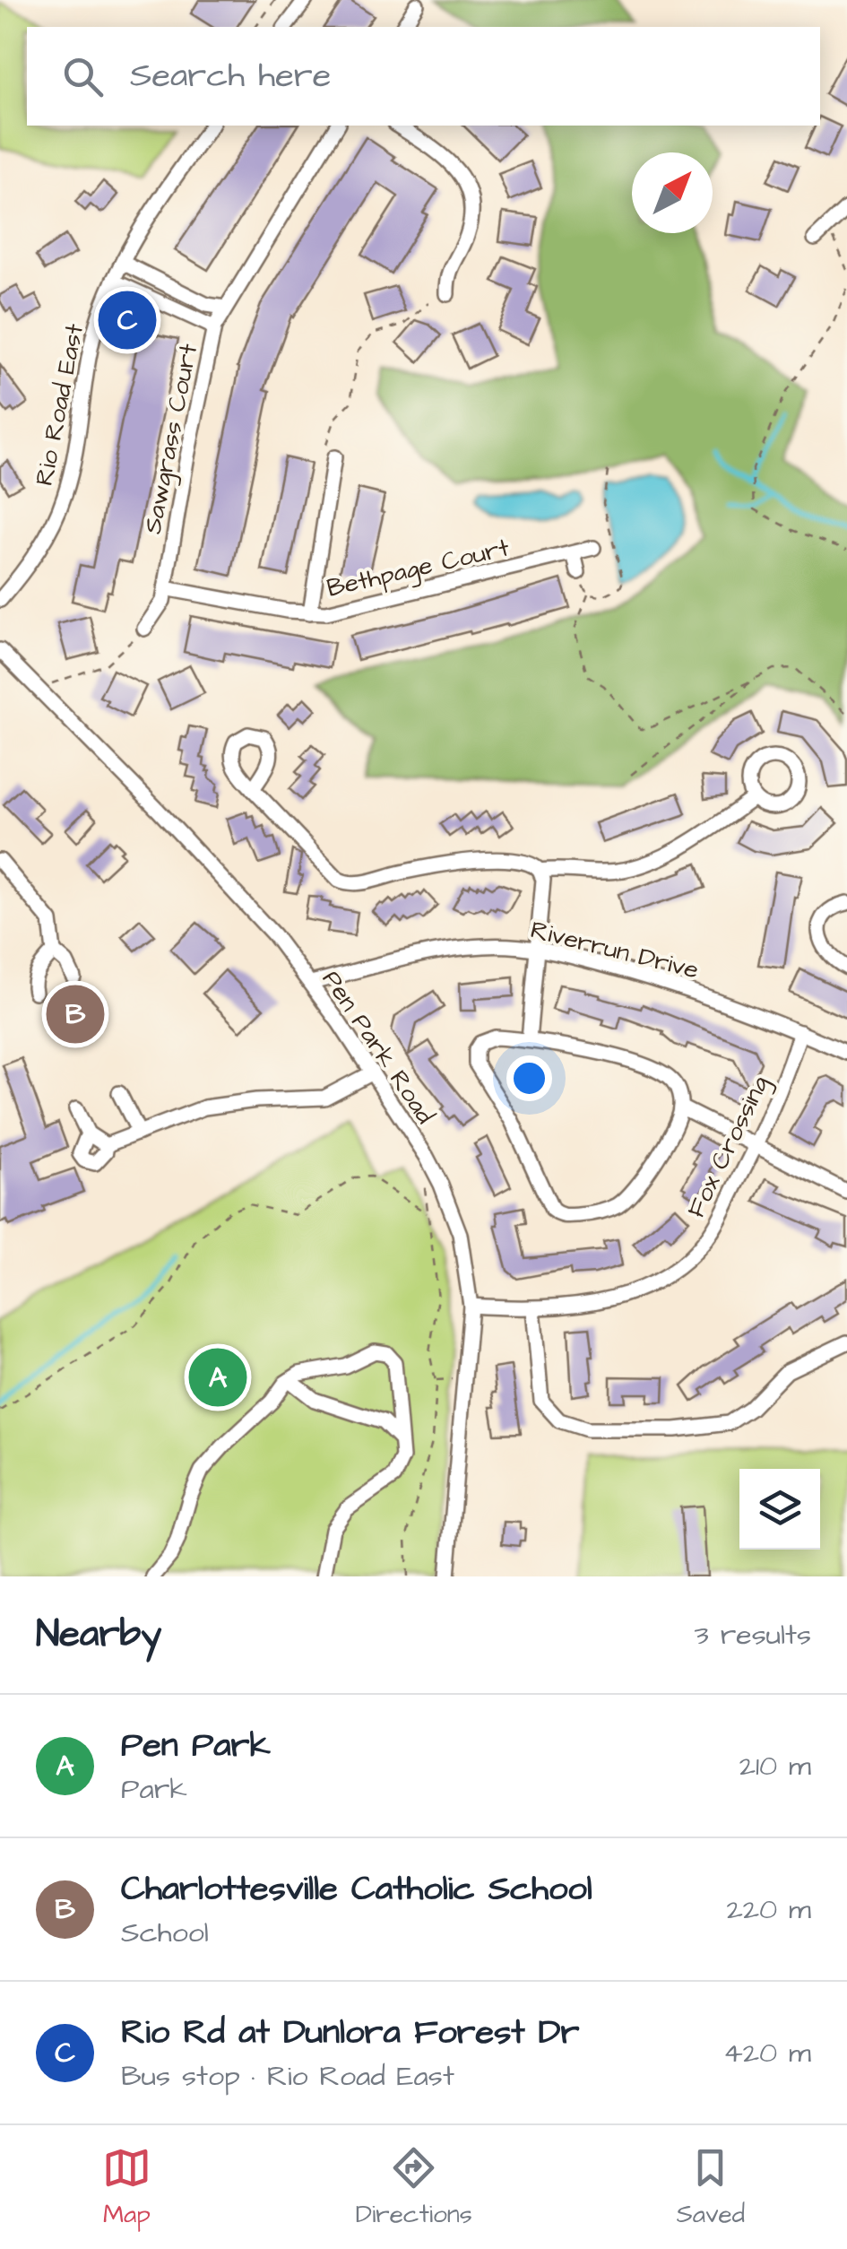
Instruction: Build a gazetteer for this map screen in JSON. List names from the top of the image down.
{
  "streets": {
    "street": [
      "Rio Road East",
      "Sawgrass Court",
      "Bethpage Court",
      "Riverrun Drive",
      "Pen Park Road",
      "Fox Crossing"
    ]
  },
  "crossings": [
    ["Sawgrass Court", "Bethpage Court"],
    ["Riverrun Drive", "Pen Park Road"],
    ["Riverrun Drive", "Fox Crossing"],
    ["Pen Park Road", "Fox Crossing"]
  ],
  "north": "top right",
  "page": {
    "search": "Search here",
    "pins": ["C", "B", "A"],
    "heading": ["Nearby", "3 results"],
    "list": [
      {
        "mark": "A",
        "name": "Pen Park",
        "note": "Park",
        "value": "210 m"
      },
      {
        "mark": "B",
        "name": "Charlottesville Catholic School",
        "note": "School",
        "value": "220 m"
      },
      {
        "mark": "C",
        "name": "Rio Rd at Dunlora Forest Dr",
        "note": "Bus stop · Rio Road East",
        "value": "420 m"
      }
    ],
    "nav": ["Map", "Directions", "Saved"]
  }
}
